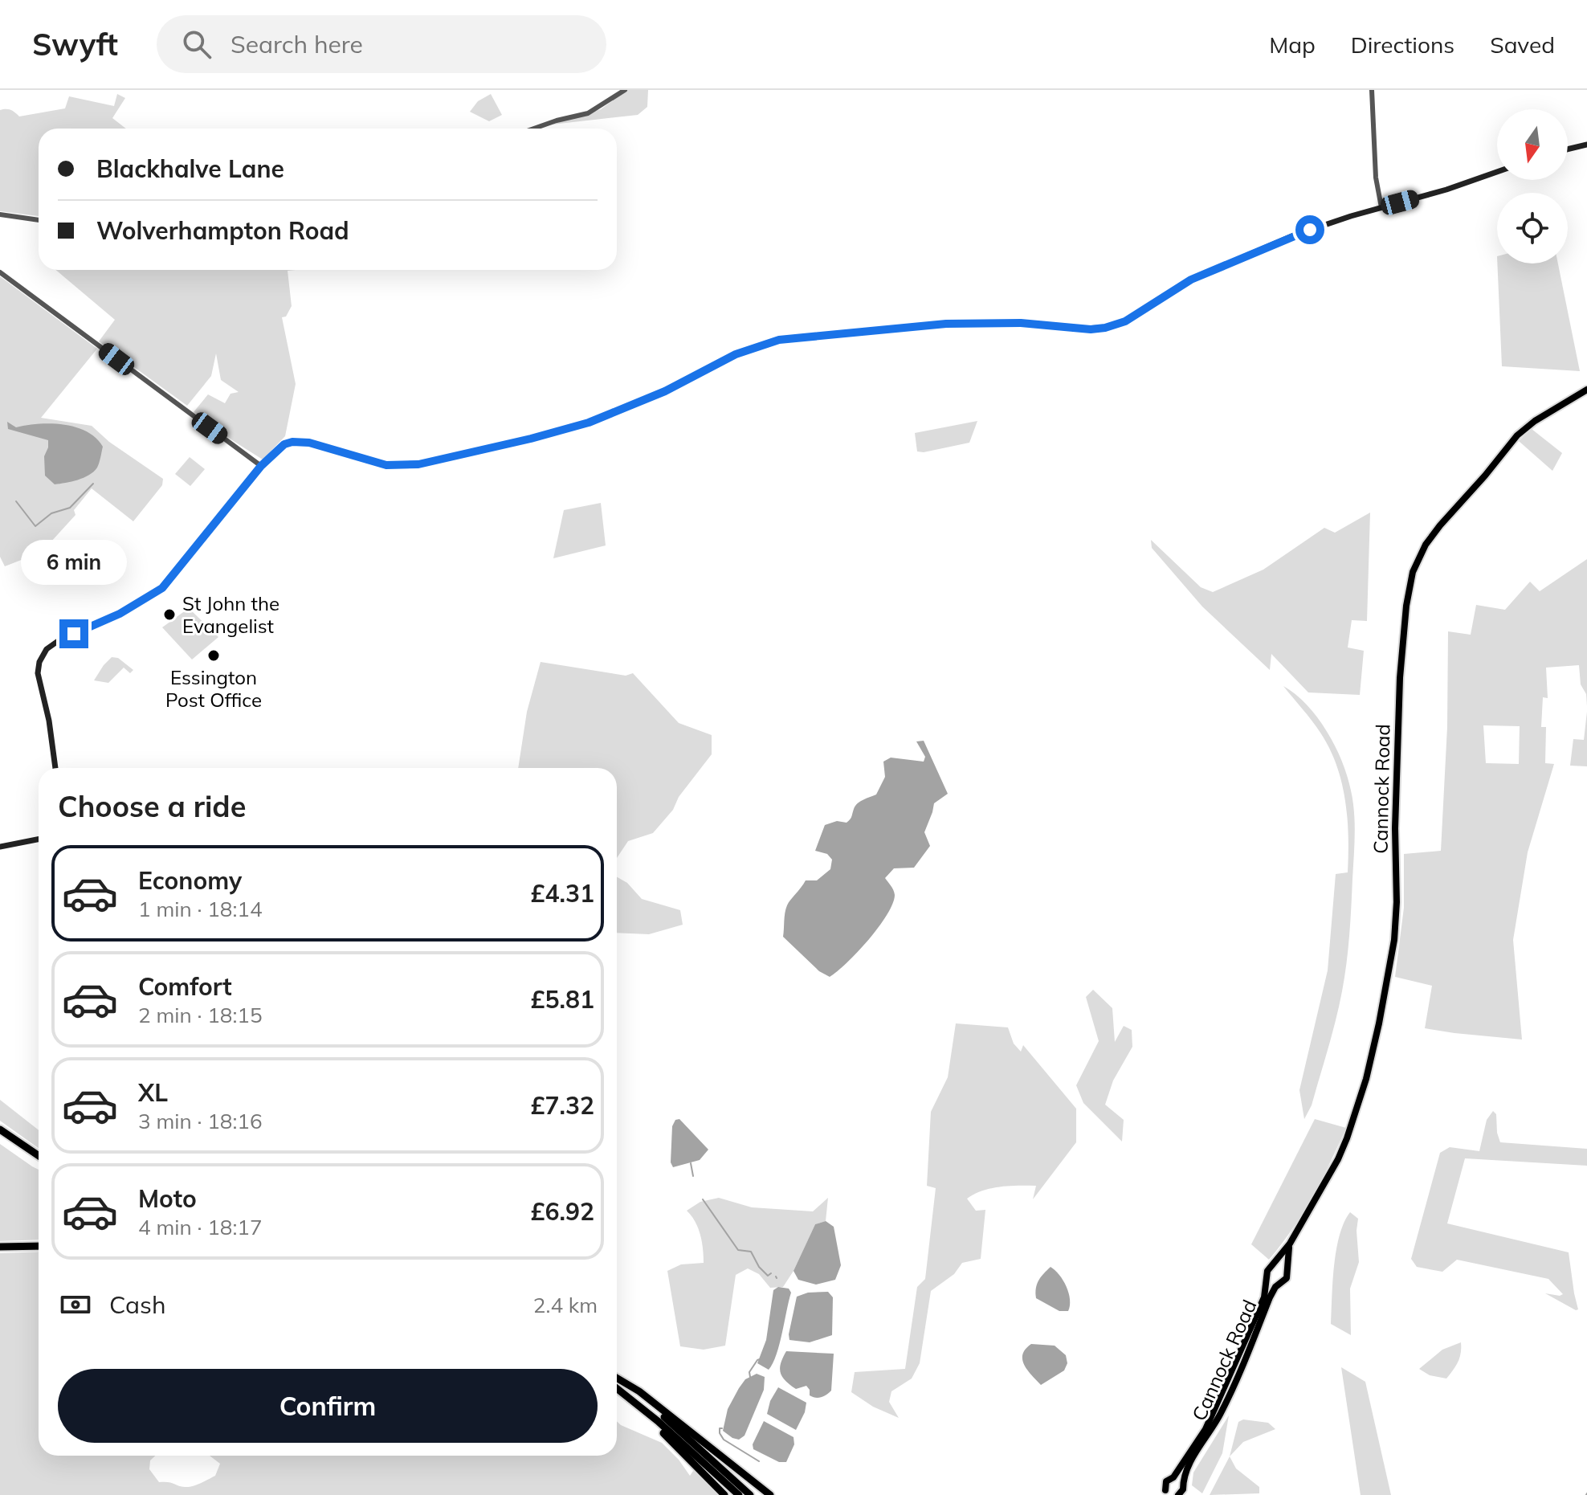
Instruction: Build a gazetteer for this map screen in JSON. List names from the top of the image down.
{
  "streets": {
    "highway": ["Cannock Road"]
  },
  "places": ["St John the Evangelist", "Essington Post Office"],
  "north": "bottom",
  "page": {
    "header": "Swyft",
    "search": "Search here",
    "nav": ["Map", "Directions", "Saved"],
    "banner": ["Blackhalve Lane", "Wolverhampton Road"],
    "bubble": "6 min",
    "heading": "Choose a ride",
    "list": [
      {
        "name": "Economy",
        "note": "1 min · 18:14",
        "value": "£4.31"
      },
      {
        "name": "Comfort",
        "note": "2 min · 18:15",
        "value": "£5.81"
      },
      {
        "name": "XL",
        "note": "3 min · 18:16",
        "value": "£7.32"
      },
      {
        "name": "Moto",
        "note": "4 min · 18:17",
        "value": "£6.92"
      }
    ],
    "pay": ["Cash", "2.4 km"],
    "buttons": "Confirm"
  }
}
